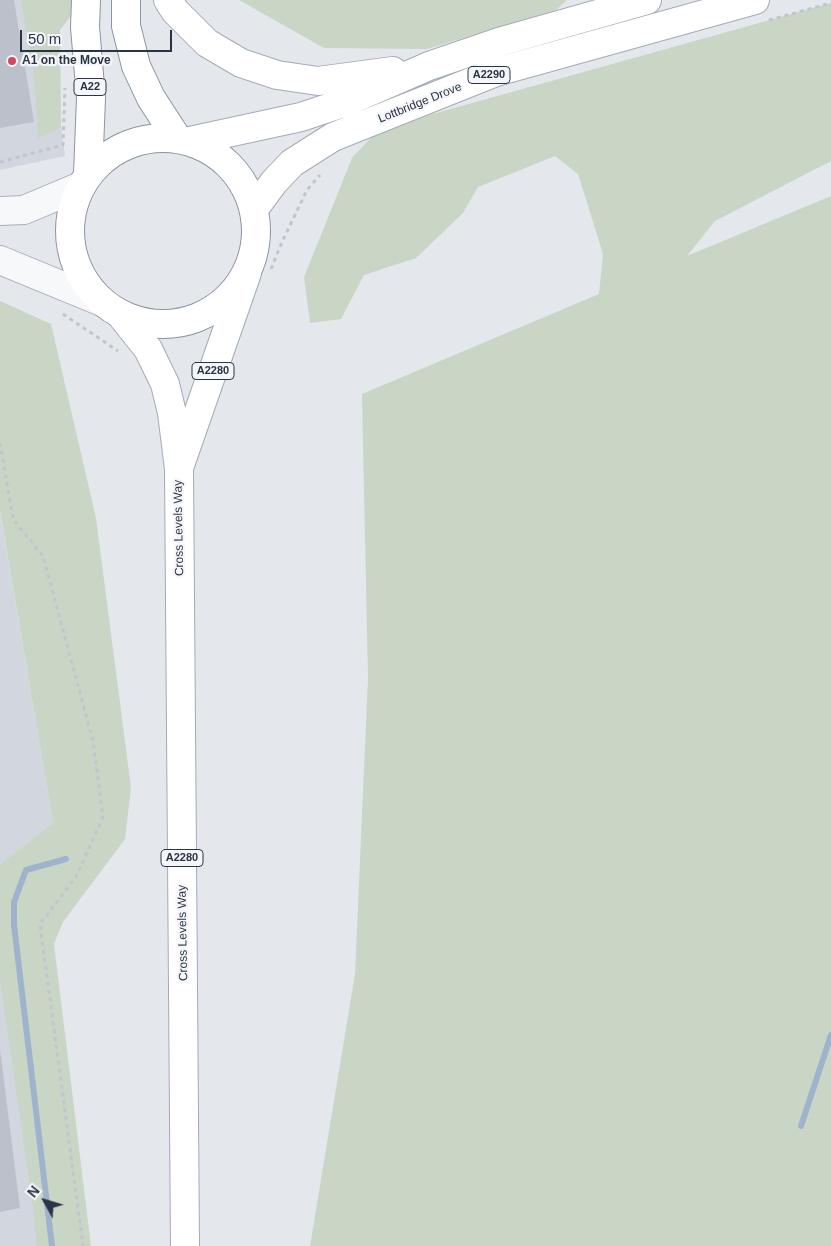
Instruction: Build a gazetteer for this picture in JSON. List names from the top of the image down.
{
  "streets": {
    "main road": [
      "A2290",
      "A22",
      "Lottbridge Drove",
      "A2280",
      "Cross Levels Way"
    ]
  },
  "crossings": [
    ["A2290", "Cross Levels Way"],
    ["A22", "Cross Levels Way"],
    ["Lottbridge Drove", "Cross Levels Way"]
  ],
  "places": ["A1 on the Move"],
  "scale_bar": "50 m",
  "north": "top left"
}
